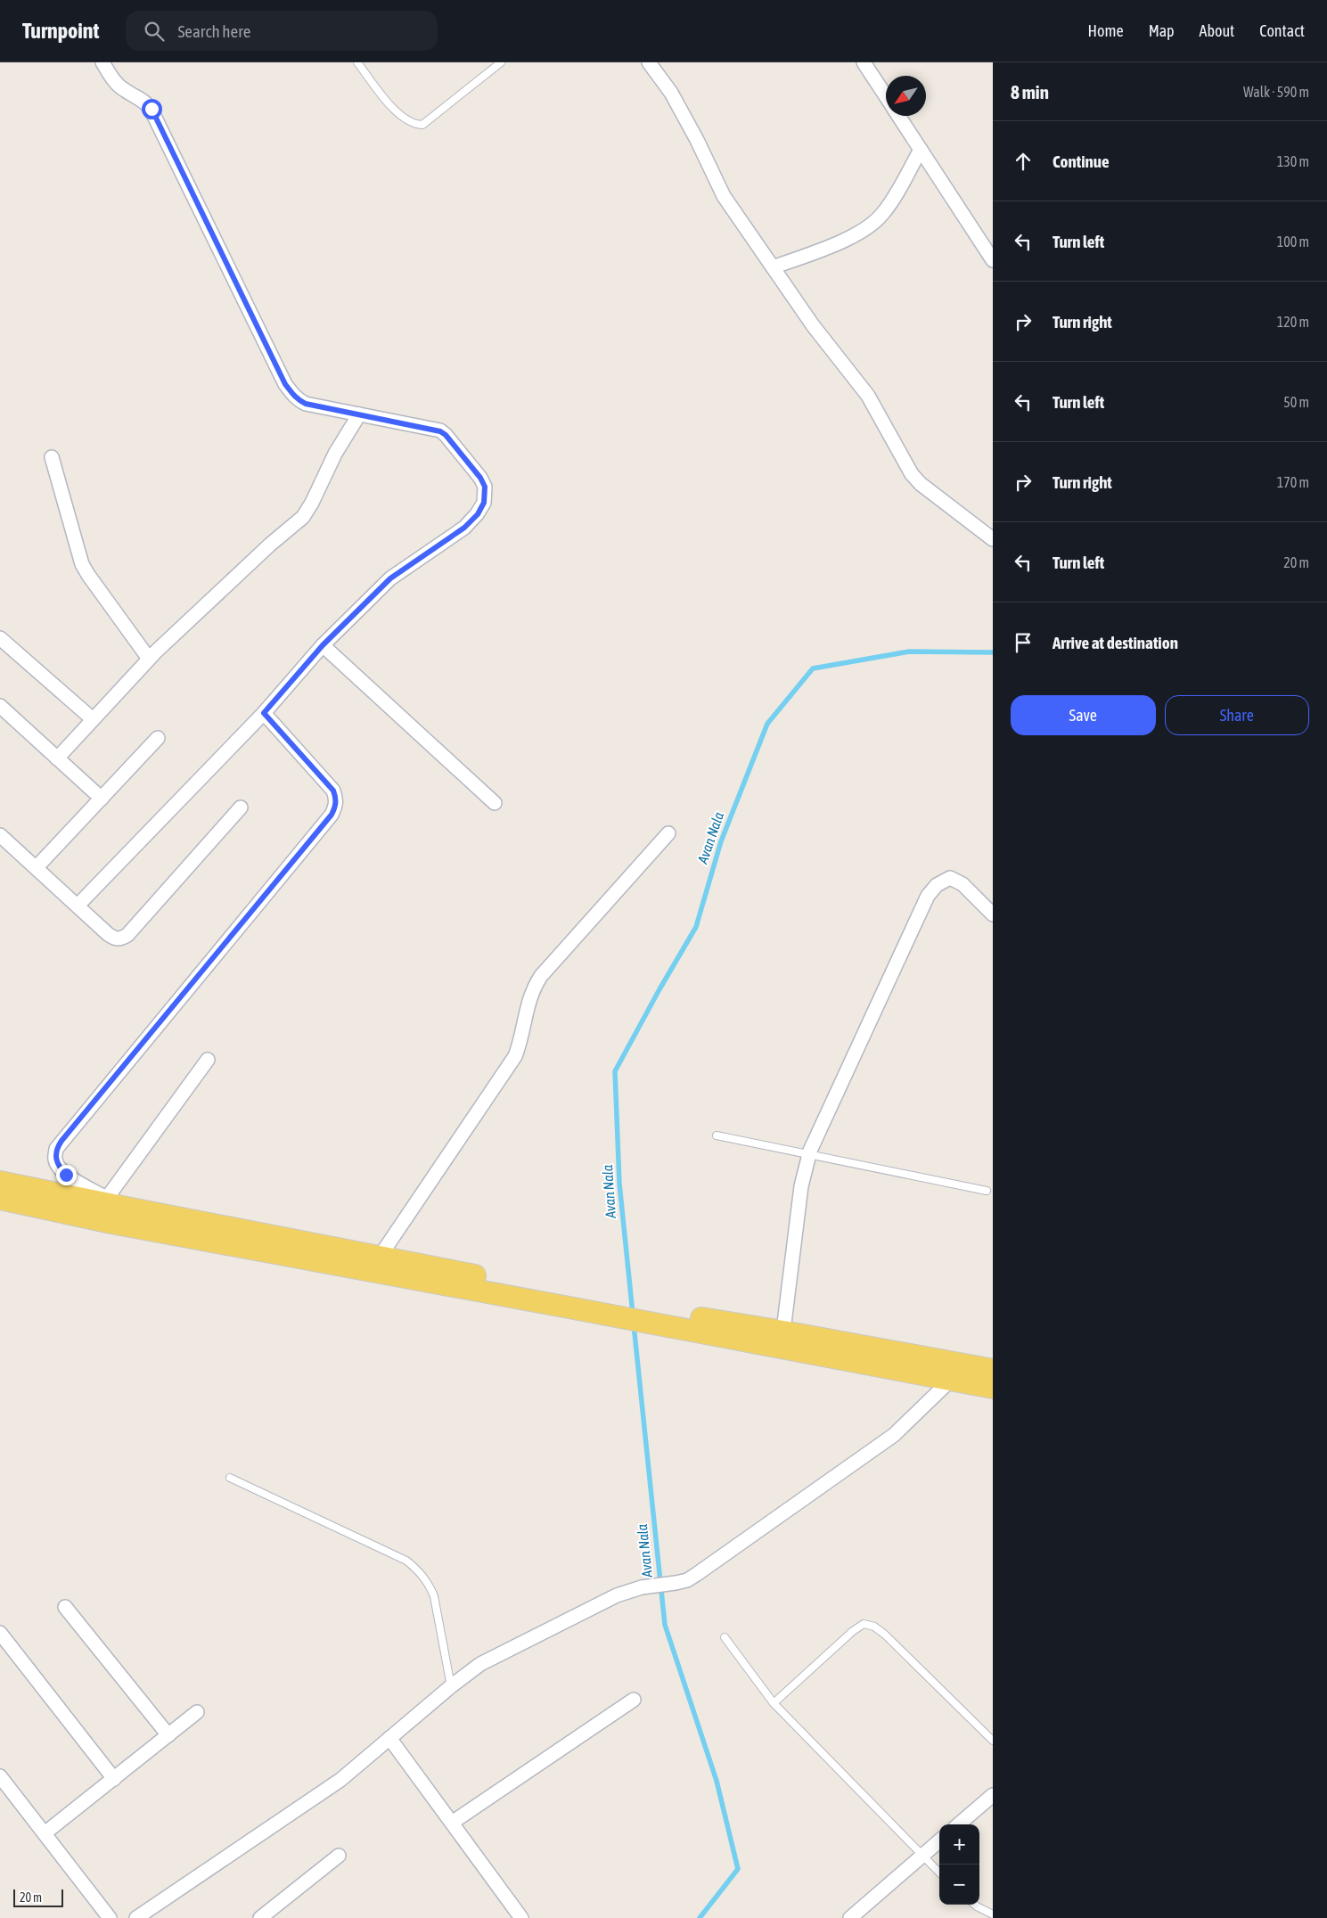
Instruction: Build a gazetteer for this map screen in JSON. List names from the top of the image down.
{
  "water": ["Avan Nala"],
  "scale_bar": "20 m",
  "north": "bottom left",
  "page": {
    "header": "Turnpoint",
    "search": "Search here",
    "nav": [
      "Home",
      "Map",
      "About",
      "Contact"
    ],
    "heading": ["8 min", "Walk · 590 m"],
    "list": [
      ["Continue", "130 m"],
      ["Turn left", "100 m"],
      ["Turn right", "120 m"],
      ["Turn left", "50 m"],
      ["Turn right", "170 m"],
      ["Turn left", "20 m"],
      "Arrive at destination"
    ],
    "buttons": ["Save", "Share"],
    "map_buttons": ["+", "−"],
    "scale": "20 m"
  }
}
